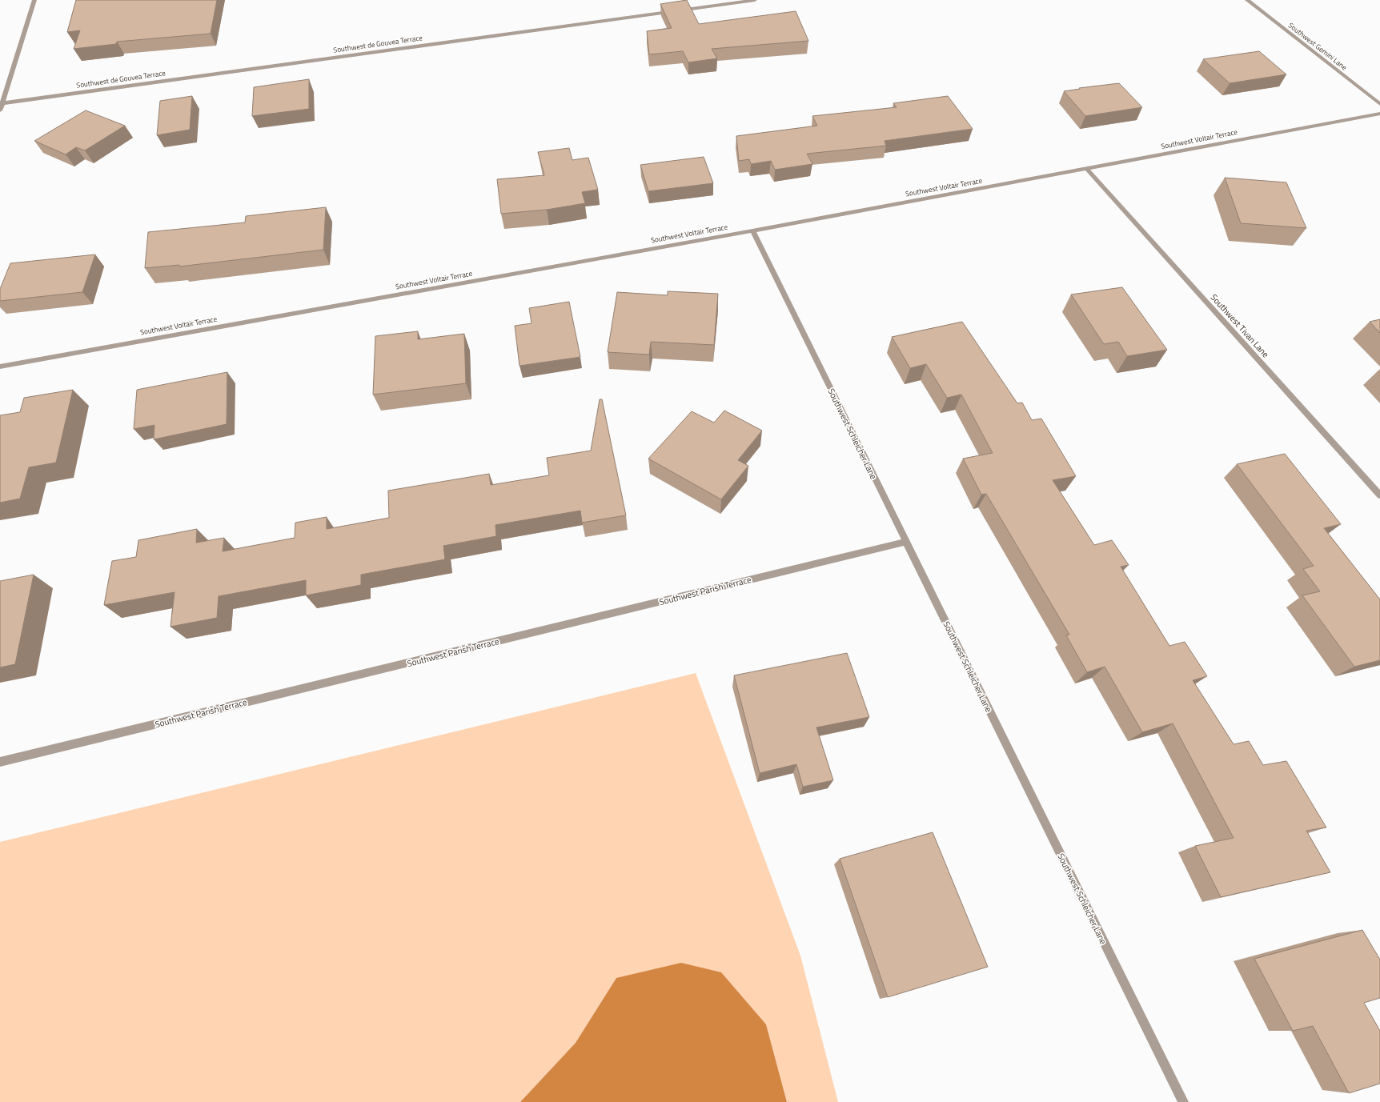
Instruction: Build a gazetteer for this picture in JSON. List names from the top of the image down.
{
  "streets": {
    "street": [
      "Southwest de Gouvea Terrace",
      "Southwest Gemini Lane",
      "Southwest Voltair Terrace",
      "Southwest Tivan Lane",
      "Southwest Schleicher Lane",
      "Southwest Parish Terrace"
    ]
  },
  "crossings": [
    ["Southwest Voltair Terrace", "Southwest Tivan Lane"],
    ["Southwest Voltair Terrace", "Southwest Schleicher Lane"],
    ["Southwest Schleicher Lane", "Southwest Parish Terrace"]
  ]
}
